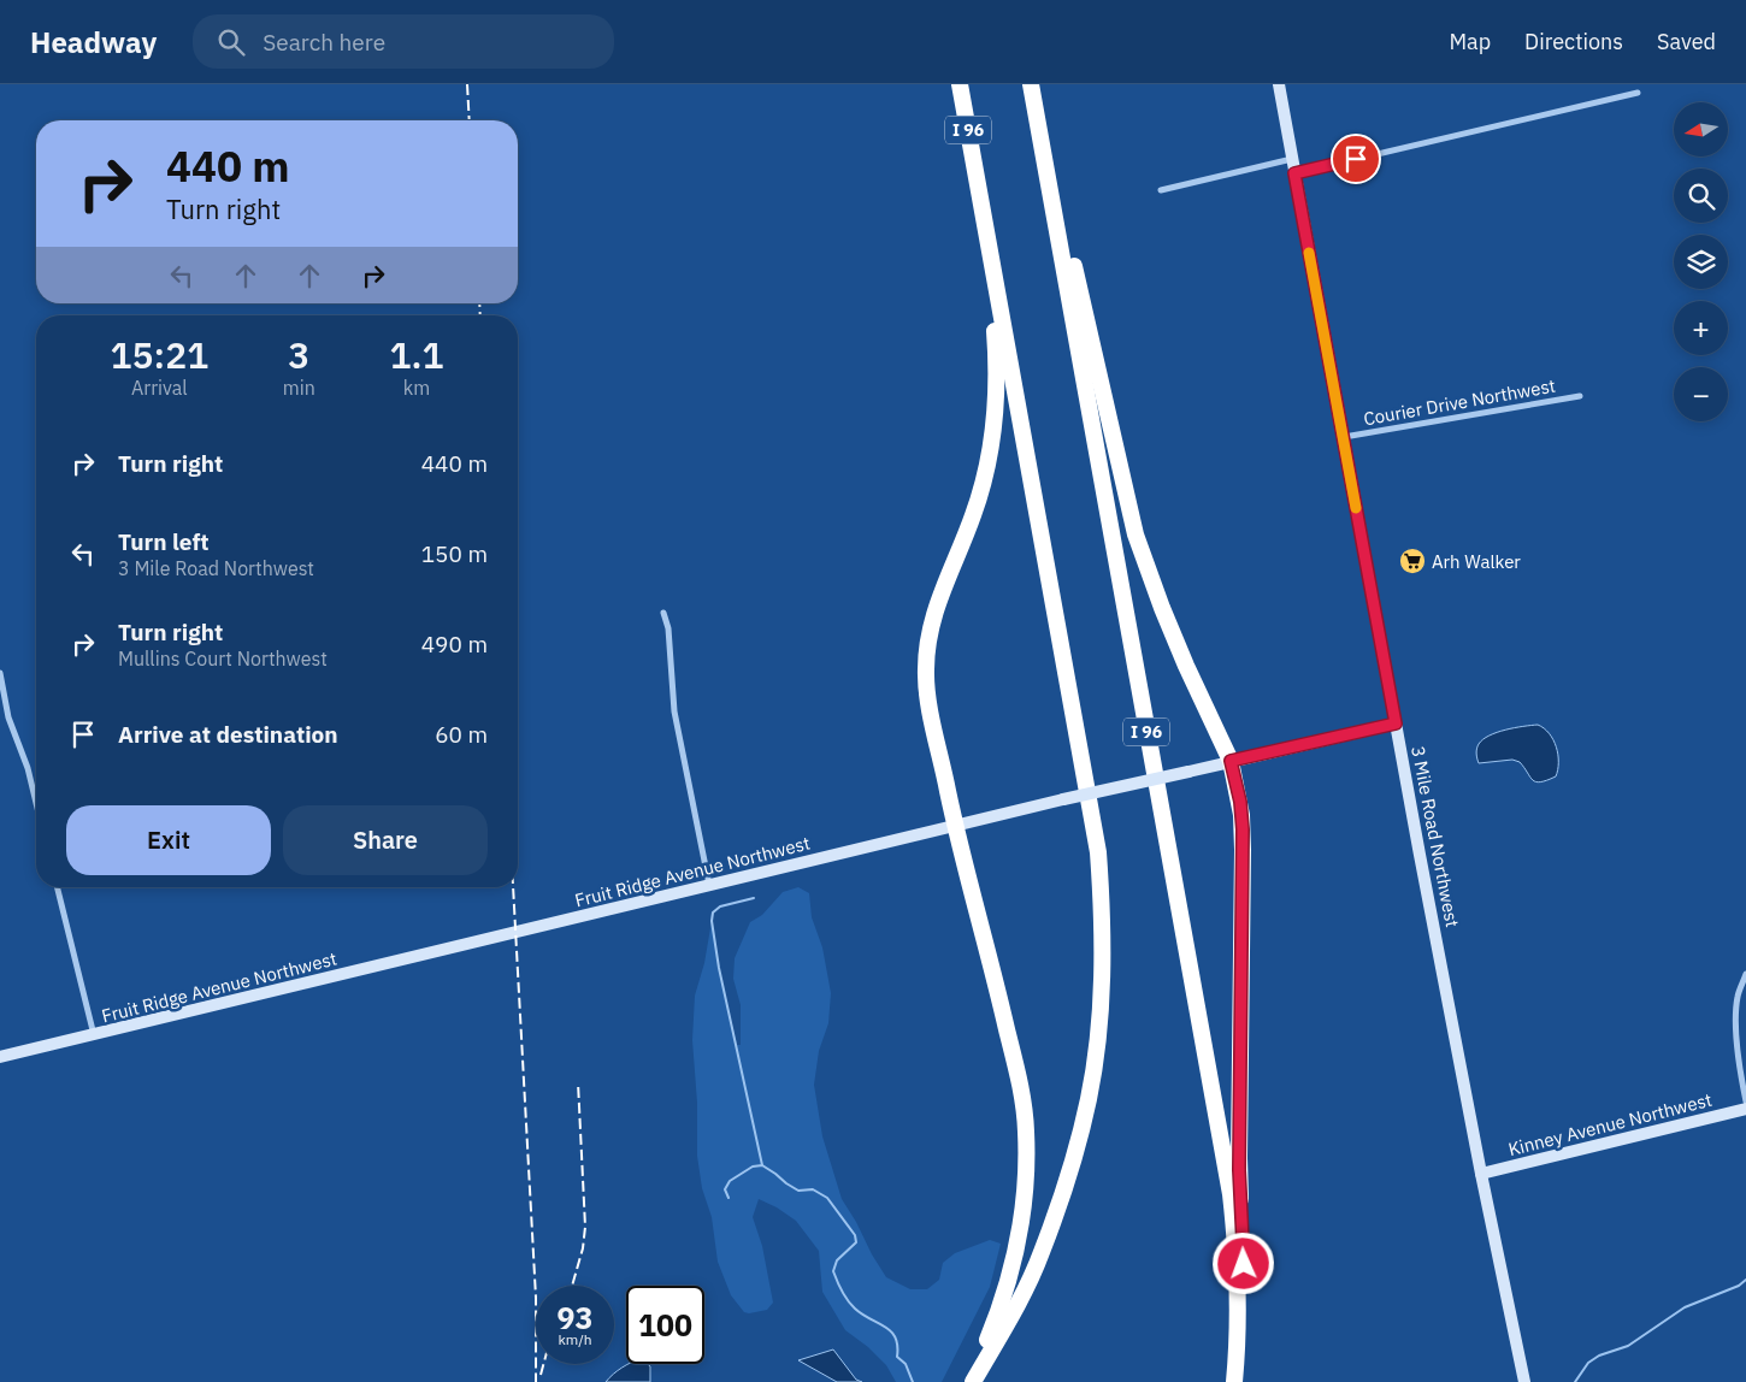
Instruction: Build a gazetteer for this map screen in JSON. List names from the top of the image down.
{
  "streets": {
    "highway": ["I 96"],
    "main road": ["3 Mile Road Northwest", "Fruit Ridge Avenue Northwest", "Kinney Avenue Northwest"],
    "street": ["Courier Drive Northwest"]
  },
  "crossings": [
    ["Courier Drive Northwest", "3 Mile Road Northwest"],
    ["3 Mile Road Northwest", "Fruit Ridge Avenue Northwest"],
    ["3 Mile Road Northwest", "Kinney Avenue Northwest"]
  ],
  "places": {
    "supermarket": ["Arh Walker"]
  },
  "north": "left",
  "page": {
    "header": "Headway",
    "search": "Search here",
    "nav": ["Map", "Directions", "Saved"],
    "map_buttons": ["+", "−"],
    "turn": ["440 m", "Turn right"],
    "eta": [
      "15:21",
      "Arrival",
      "3",
      "min",
      "1.1",
      "km"
    ],
    "list": [
      {
        "name": "Turn right",
        "value": "440 m"
      },
      {
        "name": "Turn left",
        "note": "3 Mile Road Northwest",
        "value": "150 m"
      },
      {
        "name": "Turn right",
        "note": "Mullins Court Northwest",
        "value": "490 m"
      },
      {
        "name": "Arrive at destination",
        "value": "60 m"
      }
    ],
    "buttons": ["Exit", "Share"],
    "speed": "93 km/h",
    "limit": "100"
  }
}
